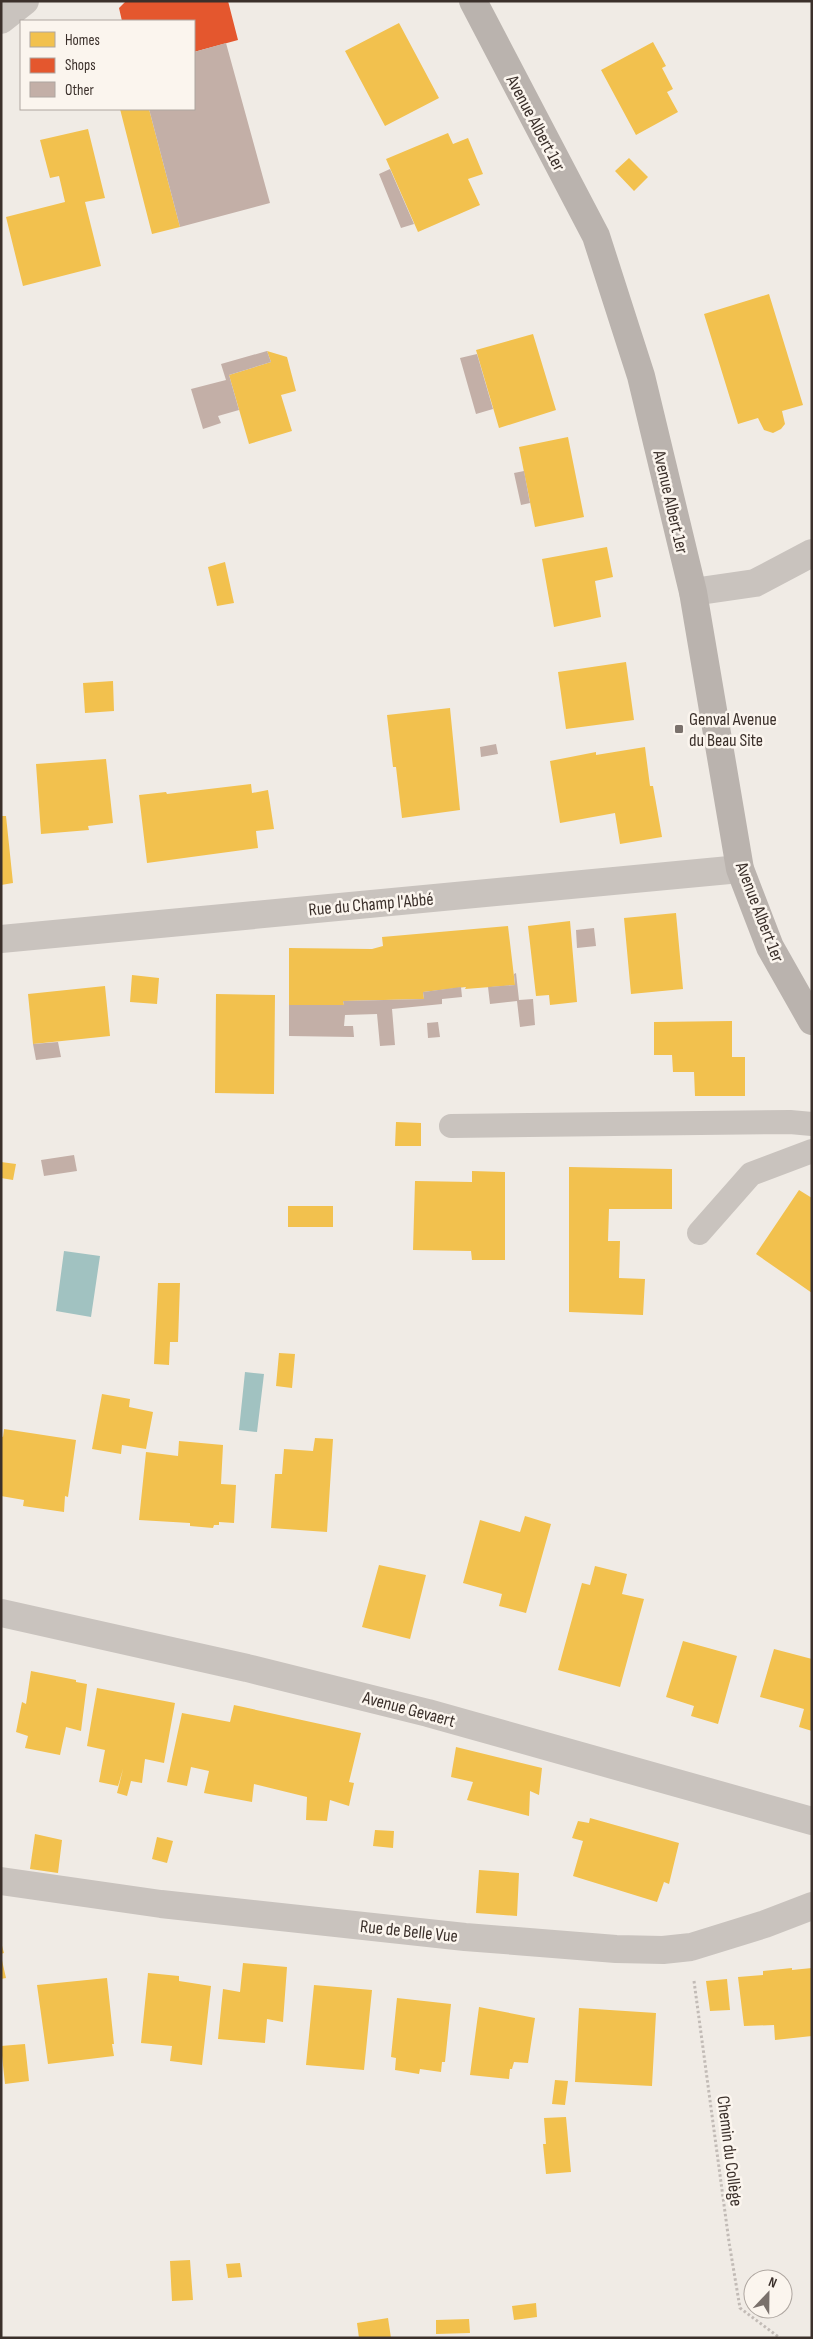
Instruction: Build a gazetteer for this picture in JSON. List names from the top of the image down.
{
  "streets": {
    "main road": ["Avenue Albert 1er"],
    "street": ["Rue du Champ l'Abbé", "Avenue Gevaert", "Rue de Belle Vue"],
    "path": ["Chemin du Collège"]
  },
  "crossings": [
    ["Avenue Albert 1er", "Rue du Champ l'Abbé"],
    ["Rue de Belle Vue", "Chemin du Collège"]
  ],
  "places": {
    "transit": ["Genval Avenue du Beau Site"]
  },
  "legend": ["Homes", "Shops", "Other"],
  "north": "top"
}
